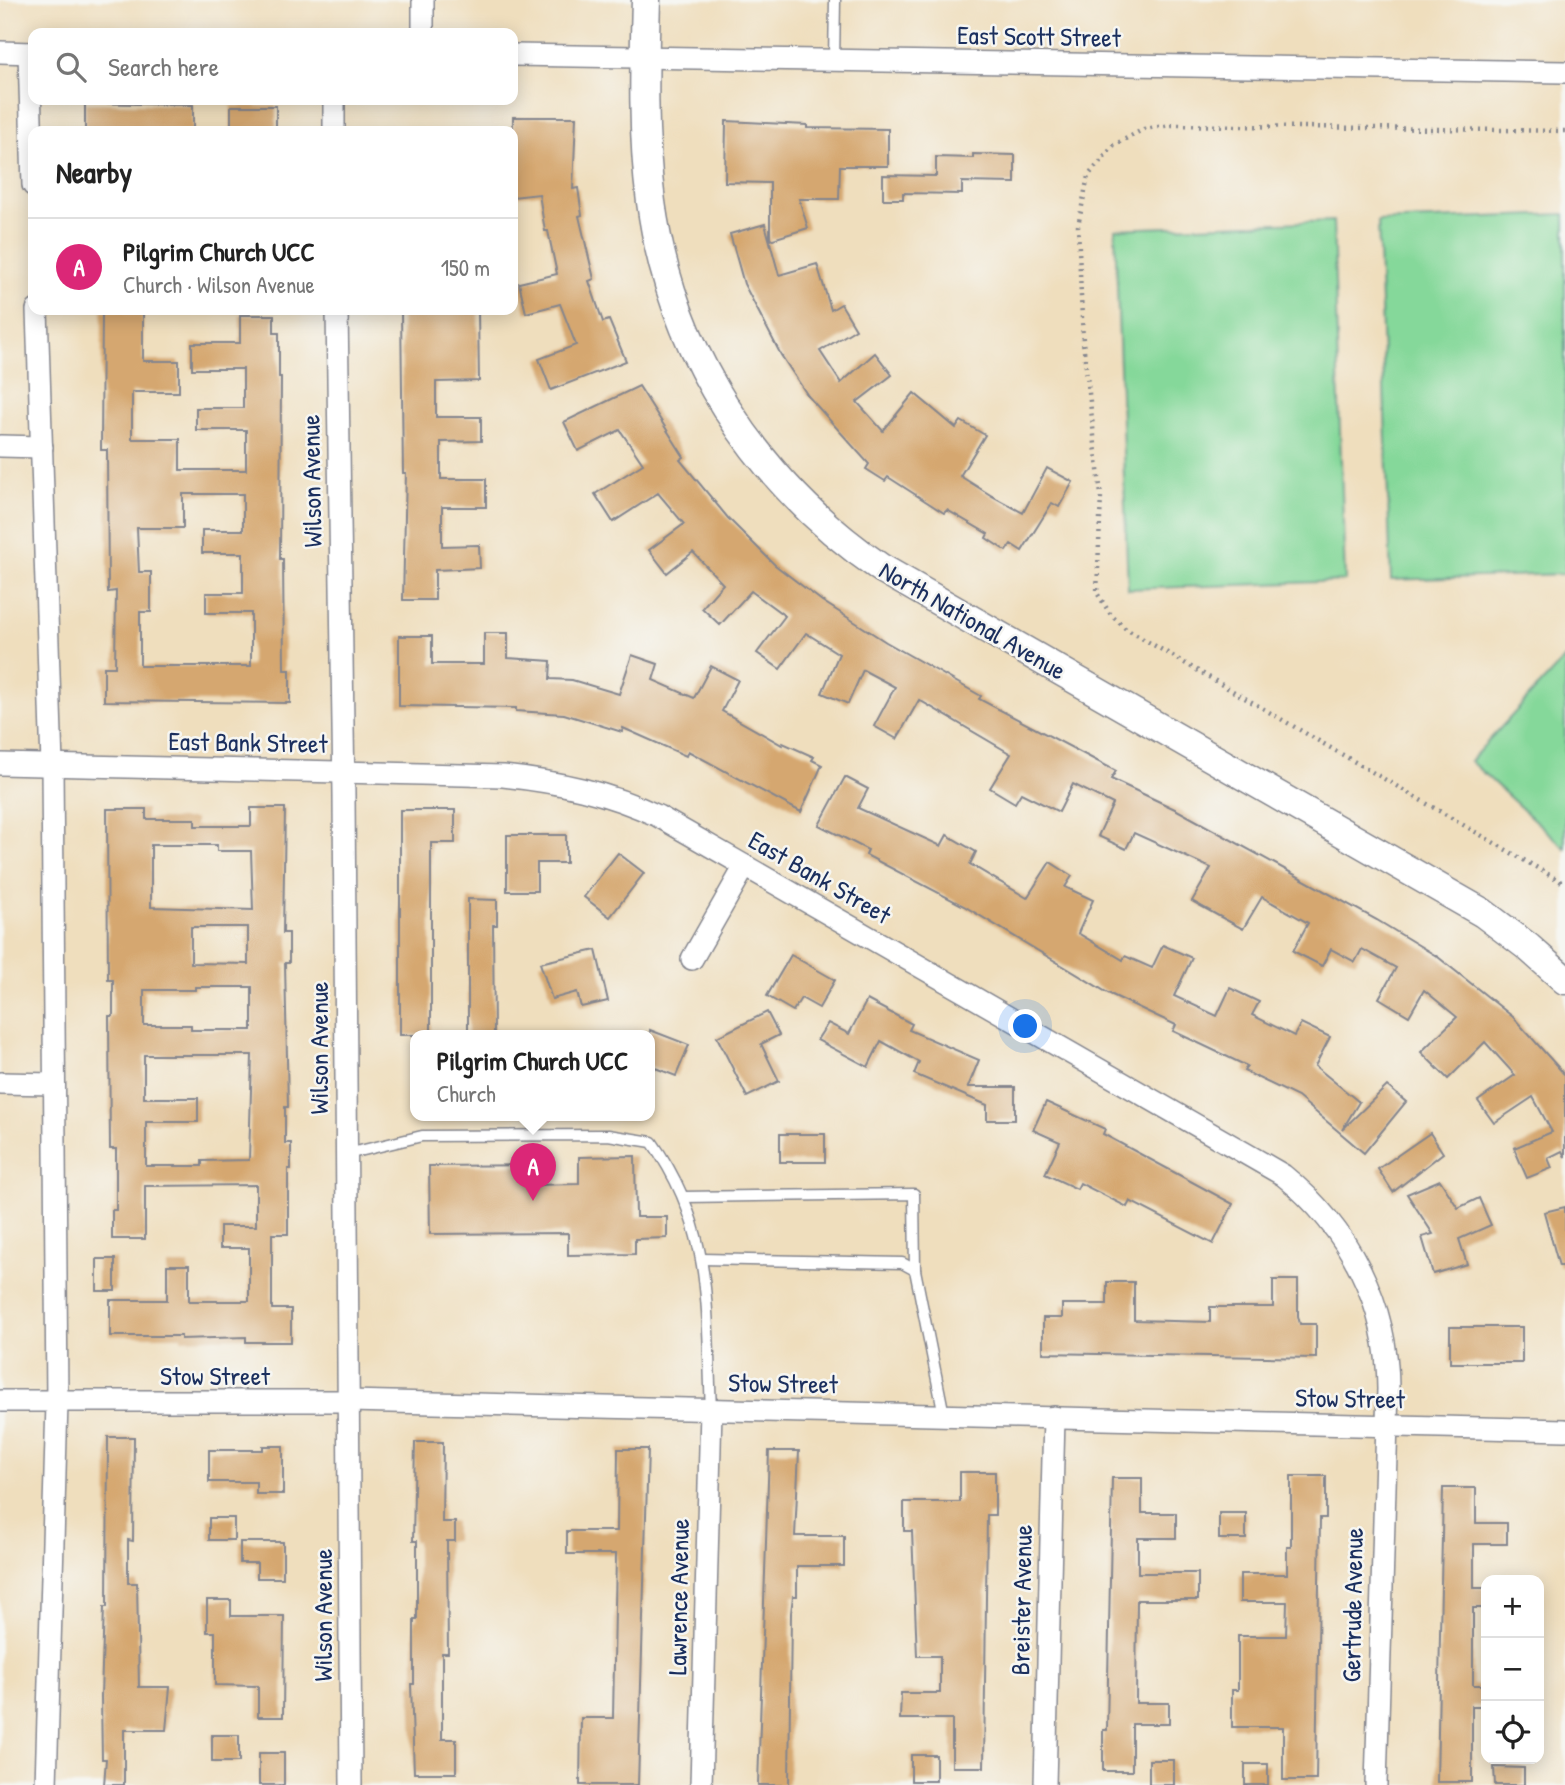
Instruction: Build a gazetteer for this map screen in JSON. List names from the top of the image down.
{
  "streets": {
    "street": [
      "East Scott Street",
      "Wilson Avenue",
      "North National Avenue",
      "East Bank Street",
      "Stow Street",
      "Lawrence Avenue",
      "Breister Avenue",
      "Gertrude Avenue"
    ]
  },
  "crossings": [
    ["East Scott Street", "North National Avenue"],
    ["Wilson Avenue", "East Bank Street"],
    ["Wilson Avenue", "Stow Street"],
    ["East Bank Street", "Stow Street"],
    ["East Bank Street", "Gertrude Avenue"],
    ["Stow Street", "Lawrence Avenue"],
    ["Stow Street", "Breister Avenue"],
    ["Stow Street", "Gertrude Avenue"]
  ],
  "page": {
    "search": "Search here",
    "heading": "Nearby",
    "list": [
      {
        "mark": "A",
        "name": "Pilgrim Church UCC",
        "note": "Church · Wilson Avenue",
        "value": "150 m"
      }
    ],
    "popup": ["Pilgrim Church UCC", "Church"],
    "pins": "A",
    "map_buttons": ["+", "−"]
  }
}
